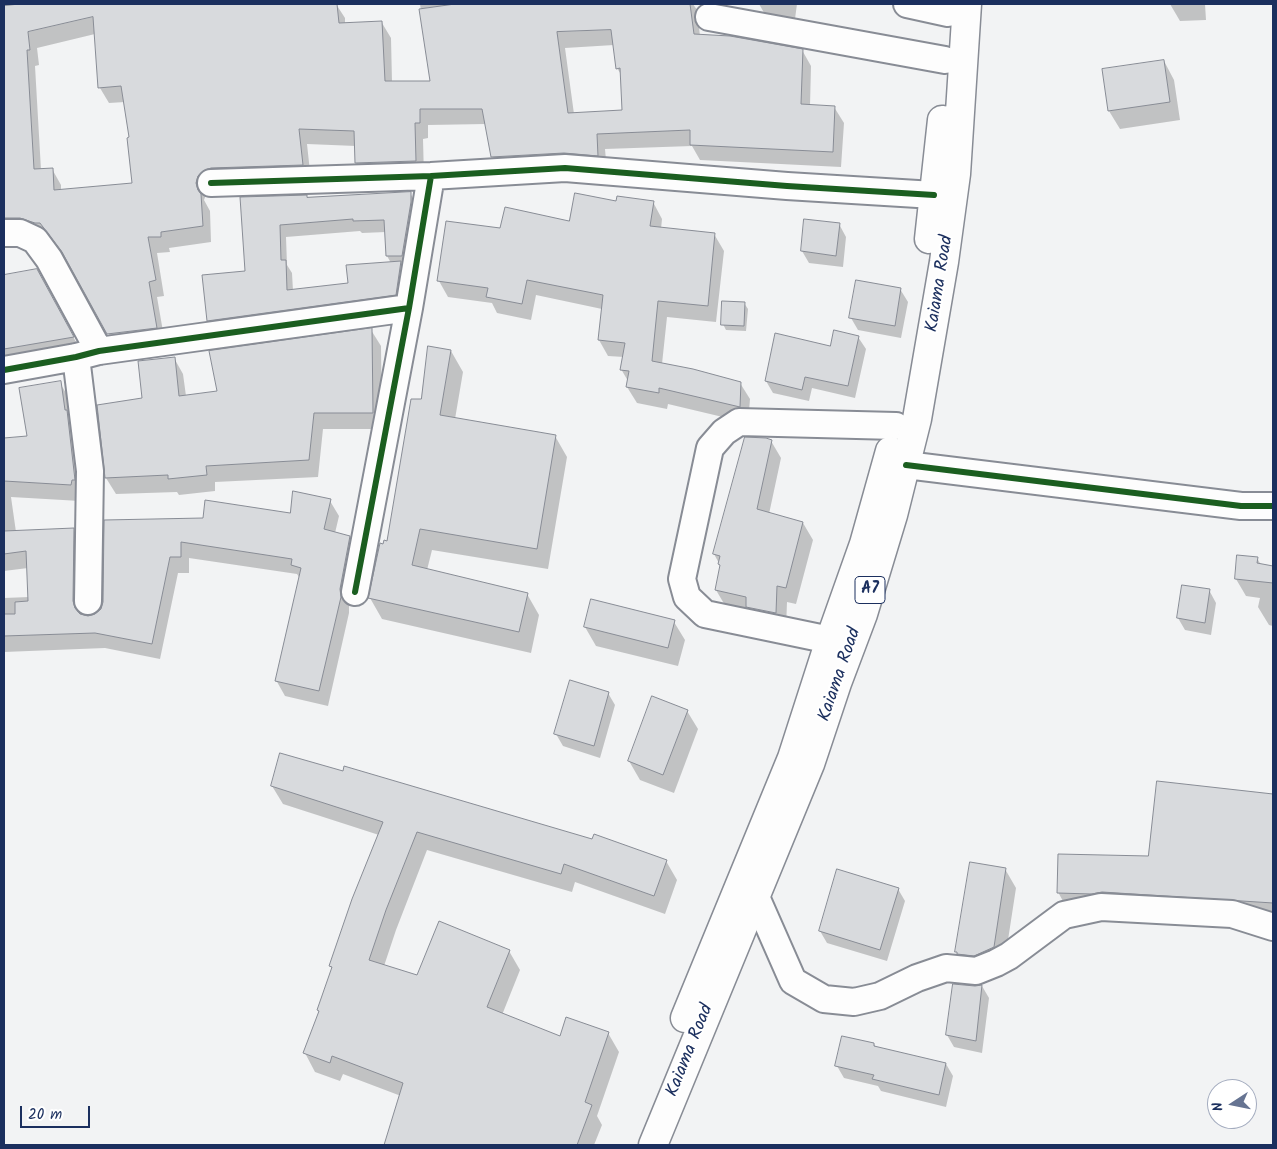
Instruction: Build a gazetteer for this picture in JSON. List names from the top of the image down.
{
  "streets": {
    "highway": ["Kaiama Road", "A7"]
  },
  "scale_bar": "20 m",
  "north": "left"
}
